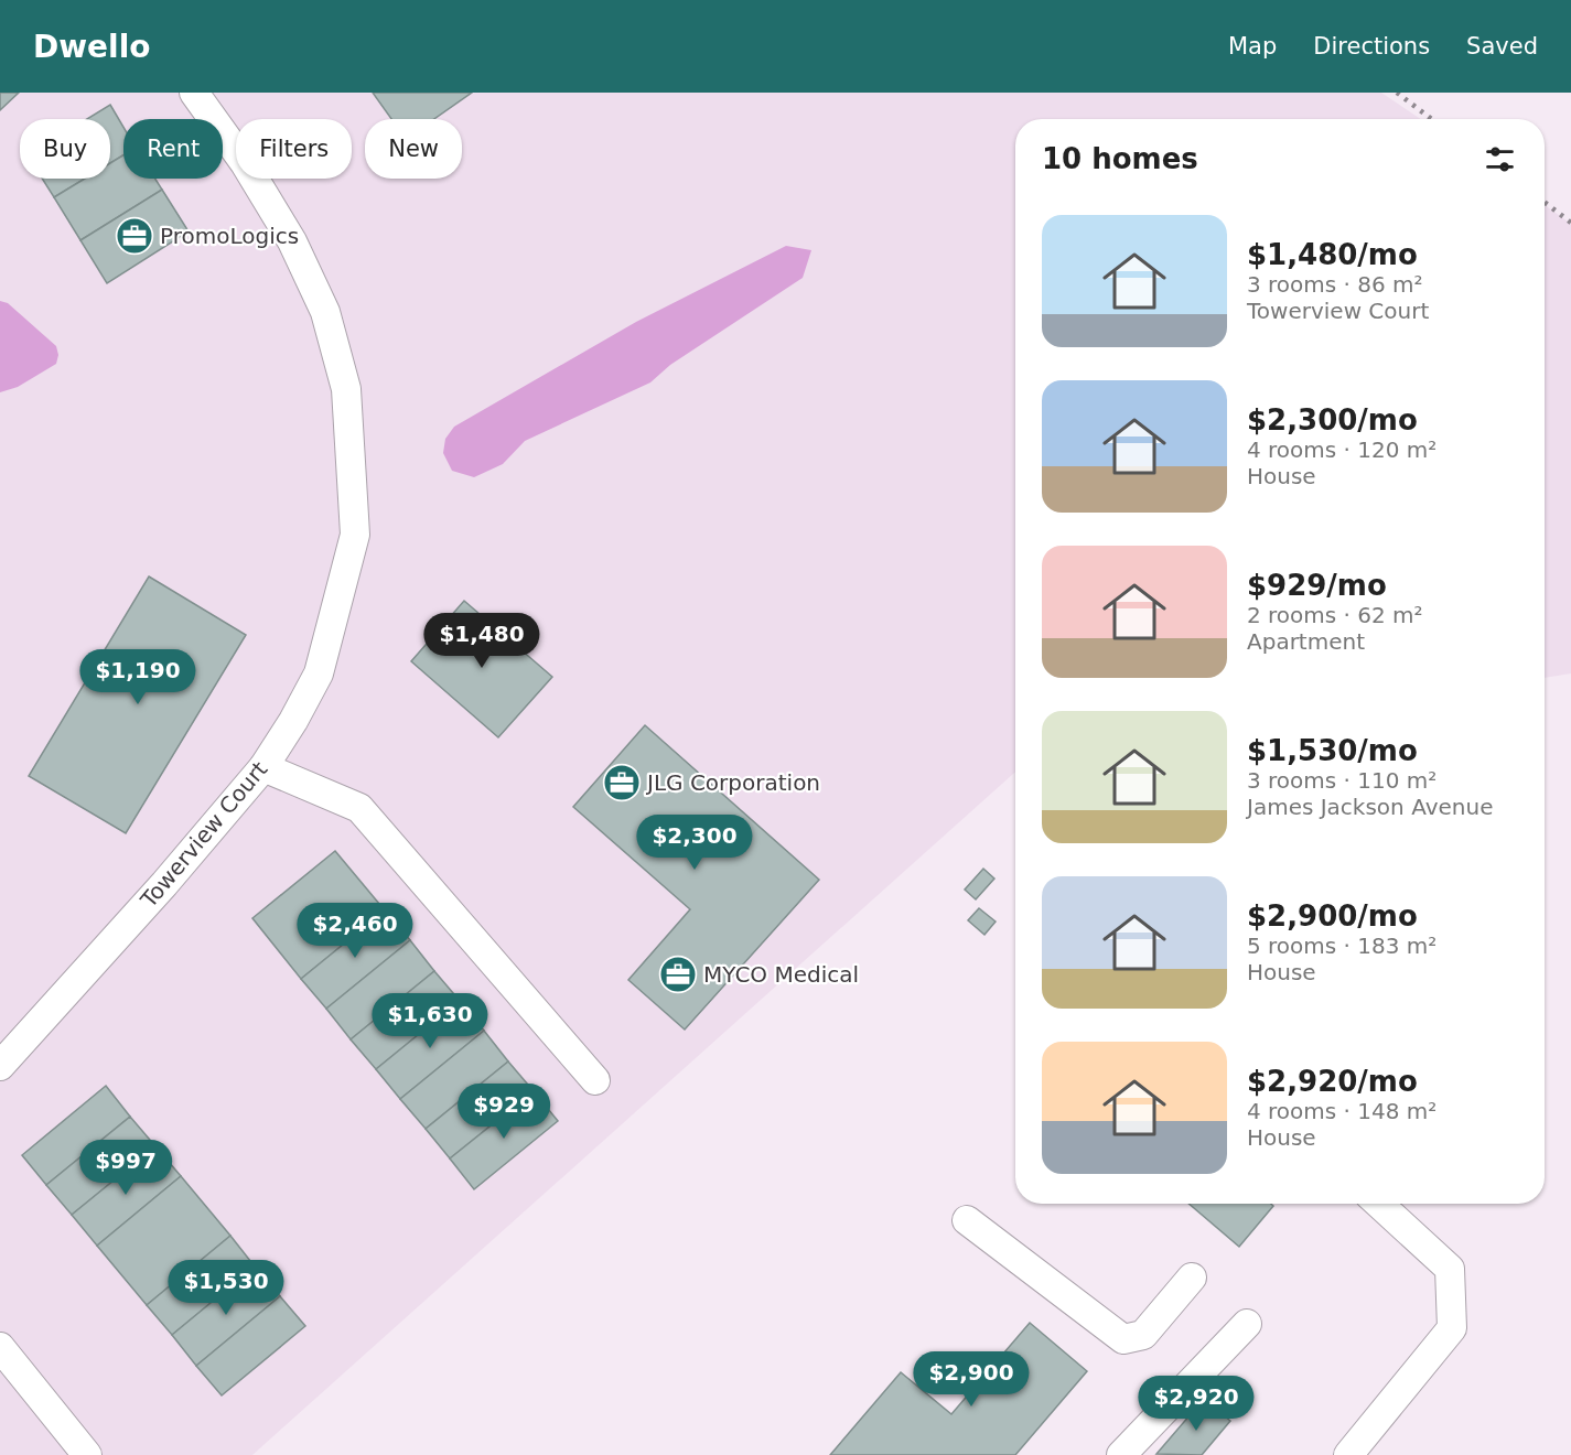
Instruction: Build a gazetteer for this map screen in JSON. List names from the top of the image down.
{
  "streets": {
    "street": ["Towerview Court"]
  },
  "places": {
    "office": ["PromoLogics", "JLG Corporation", "MYCO Medical"]
  },
  "page": {
    "header": "Dwello",
    "nav": ["Map", "Directions", "Saved"],
    "chip": [
      "Buy",
      "Rent",
      "Filters",
      "New"
    ],
    "heading": "10 homes",
    "list": [
      {
        "name": "$1,480/mo",
        "note": "3 rooms · 86 m² · Towerview Court"
      },
      {
        "name": "$2,300/mo",
        "note": "4 rooms · 120 m² · House"
      },
      {
        "name": "$929/mo",
        "note": "2 rooms · 62 m² · Apartment"
      },
      {
        "name": "$1,530/mo",
        "note": "3 rooms · 110 m² · James Jackson Avenue"
      },
      {
        "name": "$2,900/mo",
        "note": "5 rooms · 183 m² · House"
      },
      {
        "name": "$2,920/mo",
        "note": "4 rooms · 148 m² · House"
      }
    ],
    "price": [
      "$1,480",
      "$1,190",
      "$2,300",
      "$2,460",
      "$1,630",
      "$929",
      "$997",
      "$1,530",
      "$2,900",
      "$2,920"
    ]
  }
}
